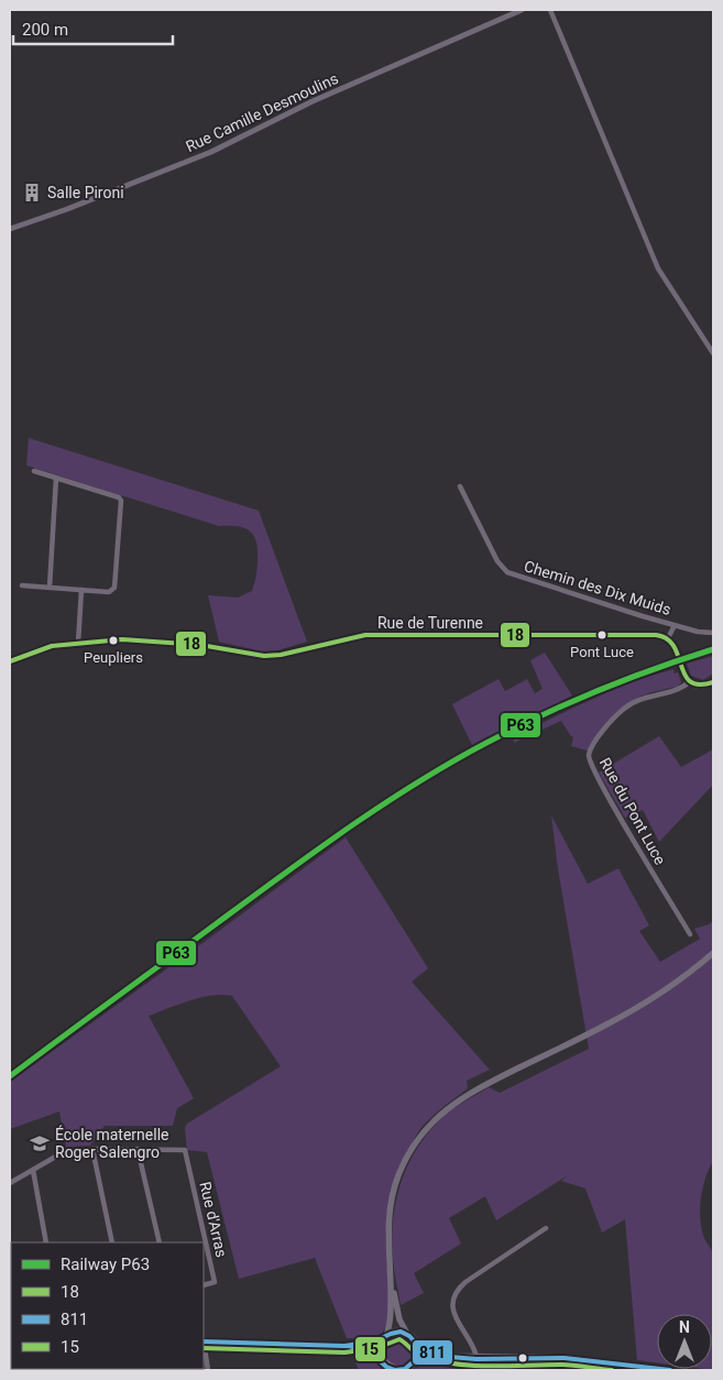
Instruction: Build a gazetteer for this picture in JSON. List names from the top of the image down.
{
  "streets": {
    "street": [
      "Rue Camille Desmoulins",
      "Chemin des Dix Muids",
      "Rue de Turenne",
      "Rue du Pont Luce",
      "Rue d'Arras"
    ]
  },
  "places": {
    "building": ["Salle Pironi"],
    "other": ["Pont Luce", "Peupliers"],
    "school or university": ["École maternelle Roger Salengro"]
  },
  "lines": [
    "transit line 18",
    "rail line P63",
    "transit line 811",
    "transit line 15"
  ],
  "legend": [
    "Railway P63",
    "18",
    "811",
    "15"
  ],
  "scale_bar": "200 m",
  "north": "top"
}
